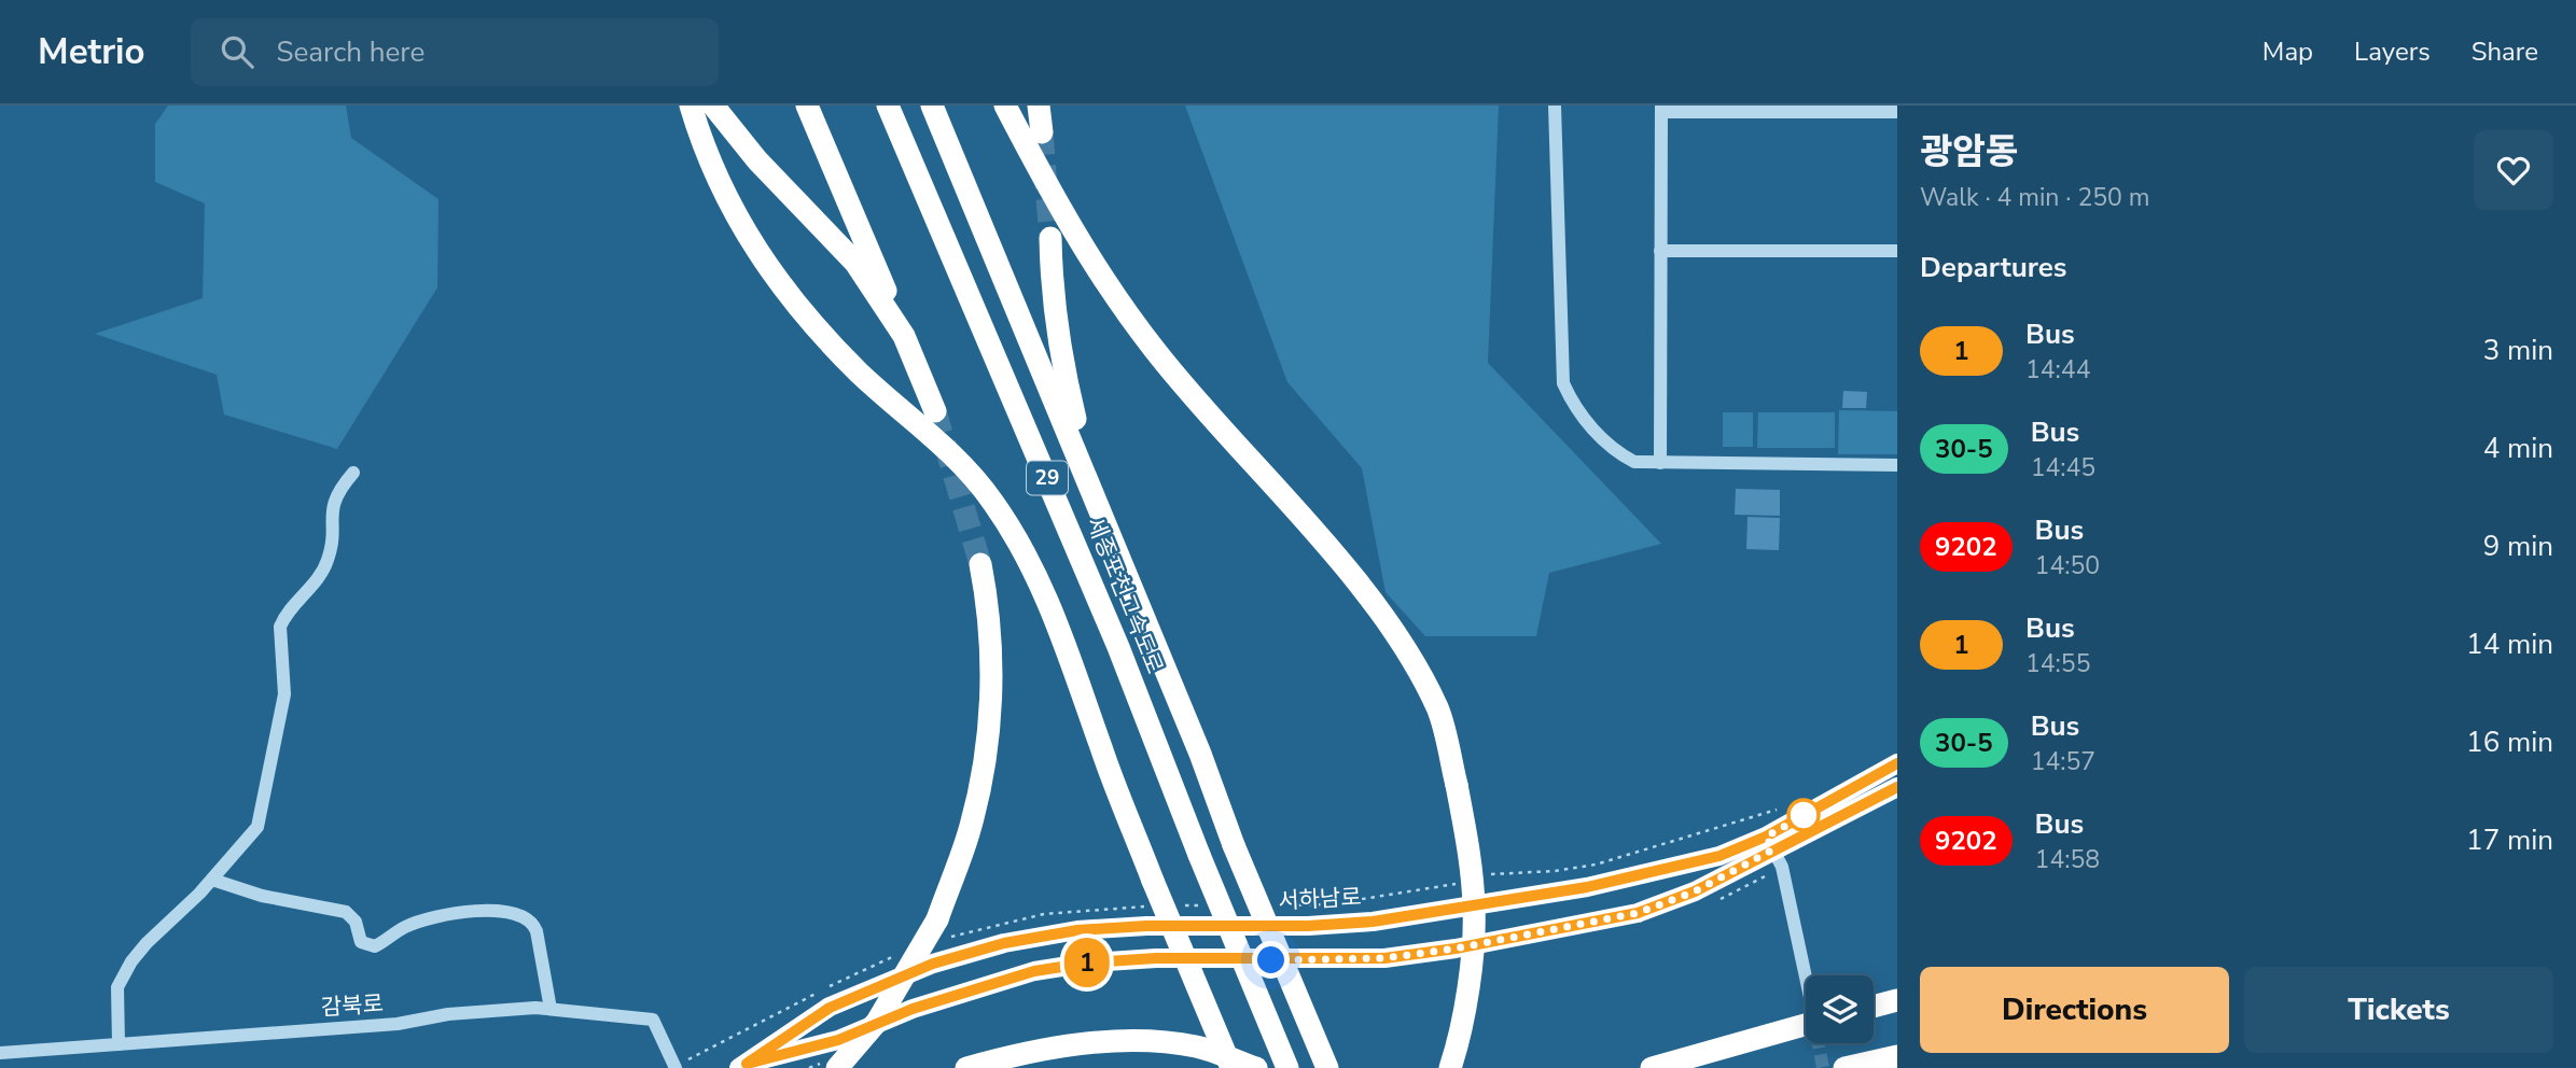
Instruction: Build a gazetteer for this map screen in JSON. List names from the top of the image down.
{
  "streets": {
    "highway": ["29", "세종포천고속도로"],
    "main road": ["서하남로"],
    "street": ["감북로"]
  },
  "lines": ["bus line 1"],
  "page": {
    "header": "Metrio",
    "search": "Search here",
    "nav": ["Map", "Layers", "Share"],
    "on_map": "1",
    "heading": [
      ["광암동", "Walk · 4 min · 250 m"],
      "Departures"
    ],
    "list": [
      {
        "mark": "1",
        "name": "Bus",
        "note": "14:44",
        "value": "3 min"
      },
      {
        "mark": "30-5",
        "name": "Bus",
        "note": "14:45",
        "value": "4 min"
      },
      {
        "mark": "9202",
        "name": "Bus",
        "note": "14:50",
        "value": "9 min"
      },
      {
        "mark": "1",
        "name": "Bus",
        "note": "14:55",
        "value": "14 min"
      },
      {
        "mark": "30-5",
        "name": "Bus",
        "note": "14:57",
        "value": "16 min"
      },
      {
        "mark": "9202",
        "name": "Bus",
        "note": "14:58",
        "value": "17 min"
      }
    ],
    "buttons": ["Directions", "Tickets"]
  }
}
